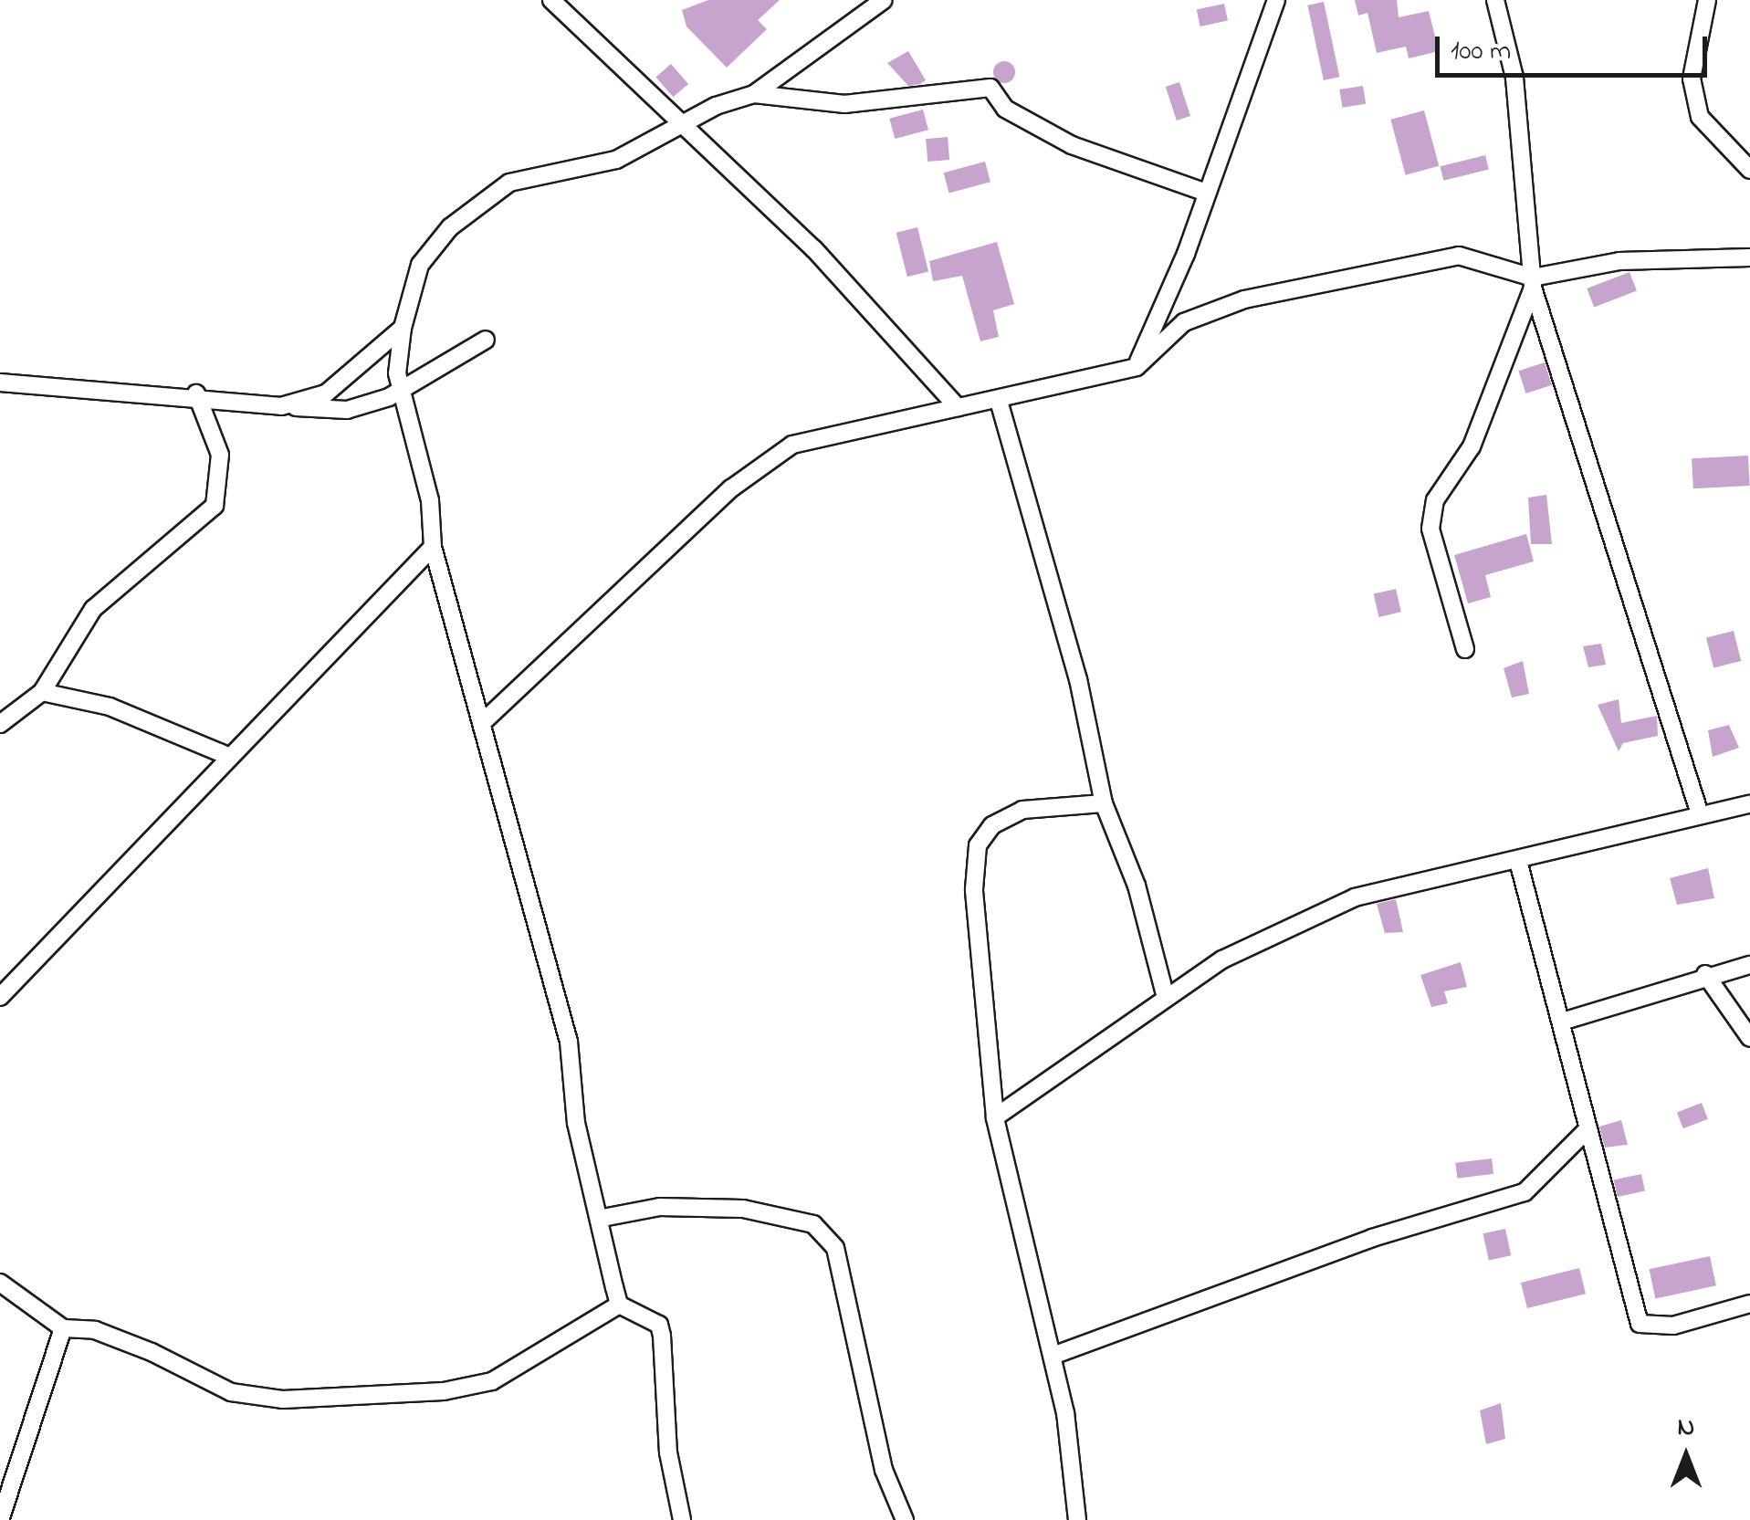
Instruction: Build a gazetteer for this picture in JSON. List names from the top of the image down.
{
  "scale_bar": "100 m",
  "north": "top"
}
